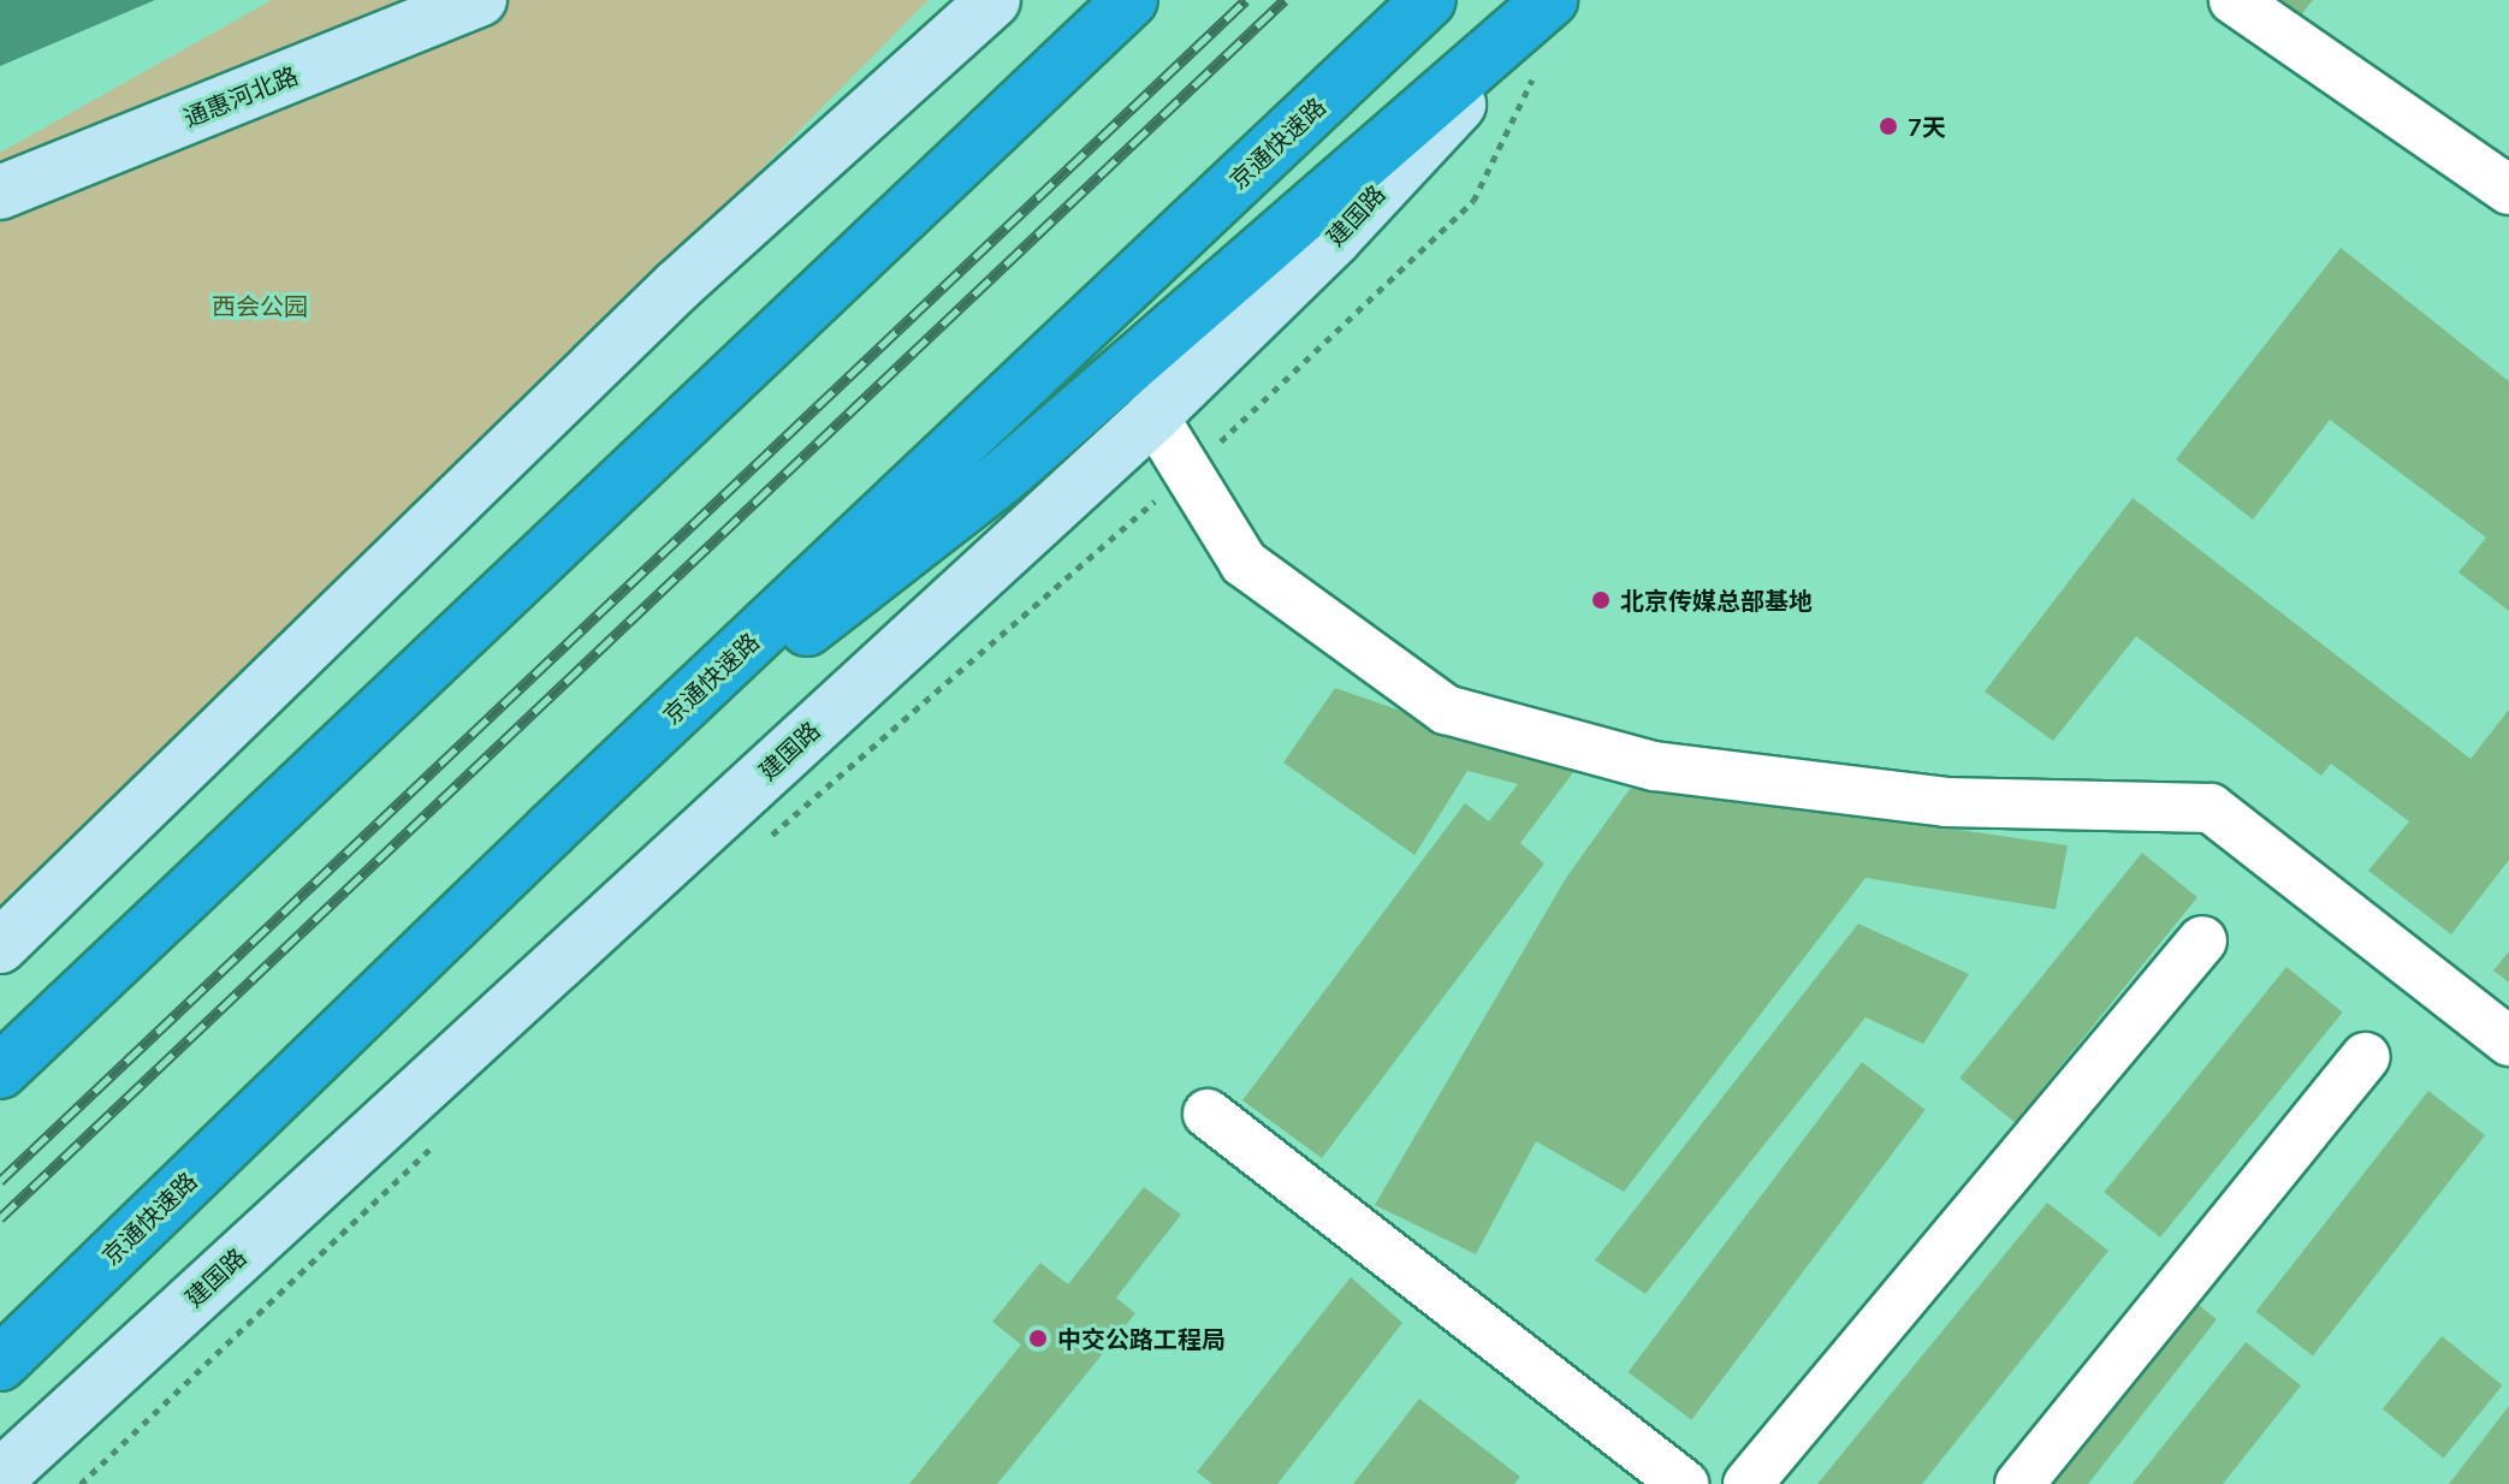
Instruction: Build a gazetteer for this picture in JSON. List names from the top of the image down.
{
  "streets": {
    "highway": ["京通快速路"],
    "main road": ["通惠河北路", "建国路"]
  },
  "parks": ["西会公园"],
  "places": ["7天", "北京传媒总部基地", "中交公路工程局"]
}
